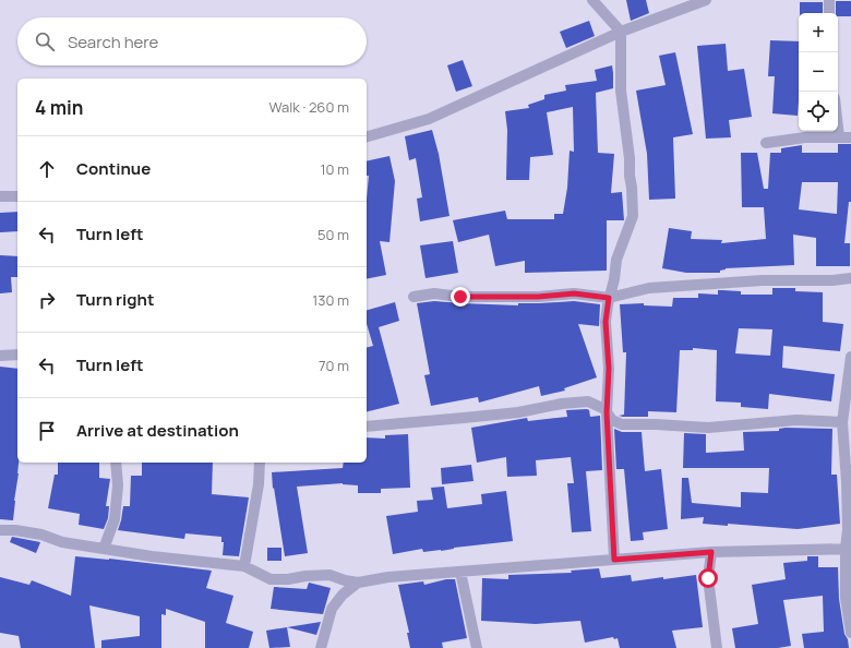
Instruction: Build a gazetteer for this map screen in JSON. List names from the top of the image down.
{
  "page": {
    "map_buttons": ["+", "−"],
    "search": "Search here",
    "heading": ["4 min", "Walk · 260 m"],
    "list": [
      ["Continue", "10 m"],
      ["Turn left", "50 m"],
      ["Turn right", "130 m"],
      ["Turn left", "70 m"],
      "Arrive at destination"
    ]
  }
}
